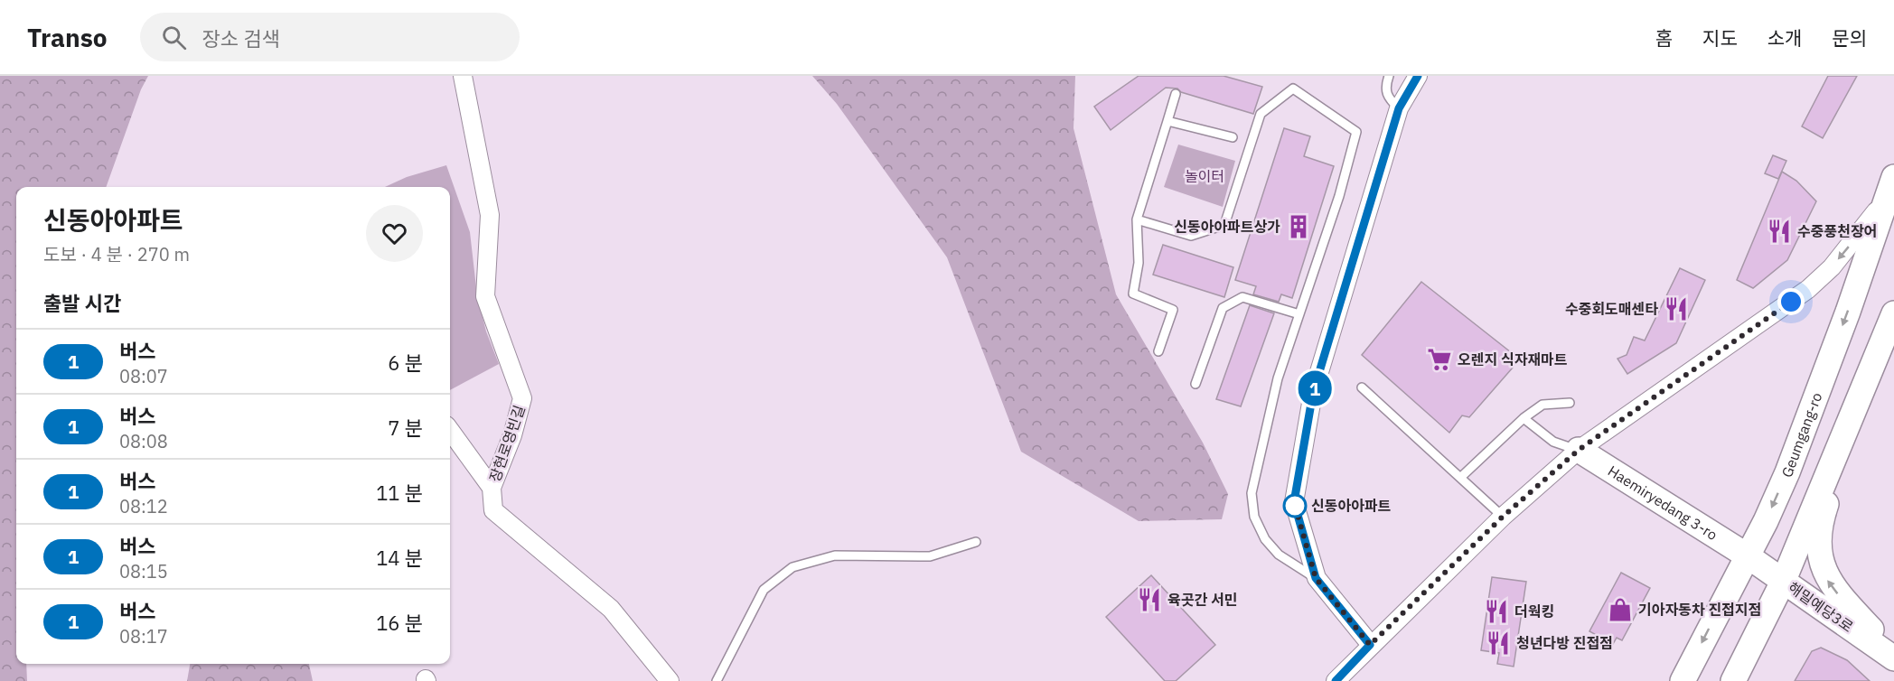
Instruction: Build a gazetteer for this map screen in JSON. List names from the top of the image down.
{
  "streets": {
    "main road": ["Geumgang-ro", "Haemiryedang 3-ro", "해밀예당3로"],
    "street": ["장현로영빈길"]
  },
  "crossings": [
    ["Geumgang-ro", "Haemiryedang 3-ro"],
    ["Geumgang-ro", "해밀예당3로"],
    ["Haemiryedang 3-ro", "해밀예당3로"]
  ],
  "parks": ["놀이터"],
  "places": {
    "building": ["신동아아파트상가"],
    "restaurant": [
      "수중풍천장어",
      "수중회도매센타",
      "육곳간 서민",
      "더웍킹",
      "청년다방 진접점"
    ],
    "supermarket": ["오렌지 식자재마트"],
    "other": ["신동아아파트"],
    "shop": ["기아자동차 진접지점"]
  },
  "lines": ["bus line 1"],
  "page": {
    "header": "Transo",
    "search": "장소 검색",
    "nav": [
      "홈",
      "지도",
      "소개",
      "문의"
    ],
    "on_map": "1",
    "heading": [
      ["신동아아파트", "도보 · 4 분 · 270 m"],
      "출발 시간"
    ],
    "list": [
      {
        "mark": "1",
        "name": "버스",
        "note": "08:07",
        "value": "6 분"
      },
      {
        "mark": "1",
        "name": "버스",
        "note": "08:08",
        "value": "7 분"
      },
      {
        "mark": "1",
        "name": "버스",
        "note": "08:12",
        "value": "11 분"
      },
      {
        "mark": "1",
        "name": "버스",
        "note": "08:15",
        "value": "14 분"
      },
      {
        "mark": "1",
        "name": "버스",
        "note": "08:17",
        "value": "16 분"
      }
    ]
  }
}
